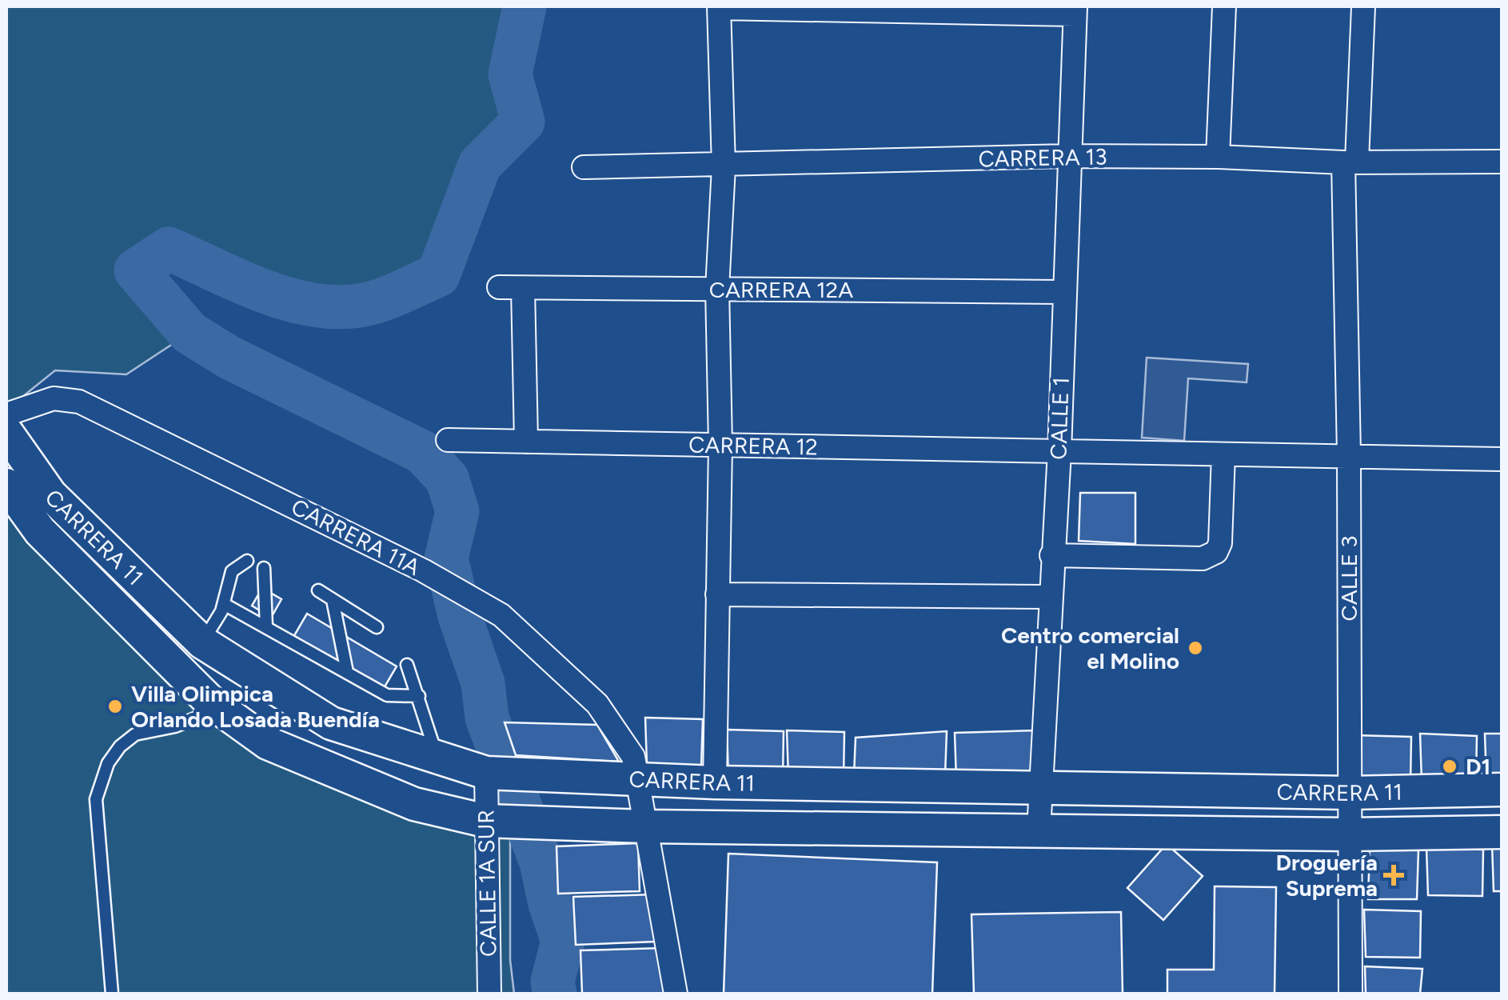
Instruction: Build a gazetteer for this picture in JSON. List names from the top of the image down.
{
  "streets": {
    "main road": ["CARRERA 11"],
    "street": [
      "CARRERA 13",
      "CARRERA 12A",
      "CALLE 1",
      "CARRERA 12",
      "CARRERA 11A",
      "CALLE 3",
      "CALLE 1A SUR"
    ]
  },
  "crossings": [
    ["CARRERA 13", "CALLE 1"],
    ["CARRERA 13", "CALLE 3"],
    ["CARRERA 12A", "CALLE 1"],
    ["CALLE 1", "CARRERA 12"],
    ["CALLE 1", "CARRERA 11"],
    ["CARRERA 12", "CALLE 3"],
    ["CARRERA 11", "CARRERA 11A"],
    ["CARRERA 11", "CALLE 3"],
    ["CARRERA 11", "CALLE 1A SUR"]
  ],
  "places": {
    "other": ["Centro comercial el Molino", "Villa Olimpica Orlando Losada Buendía", "D1"],
    "health": ["Droguería Suprema"]
  }
}
